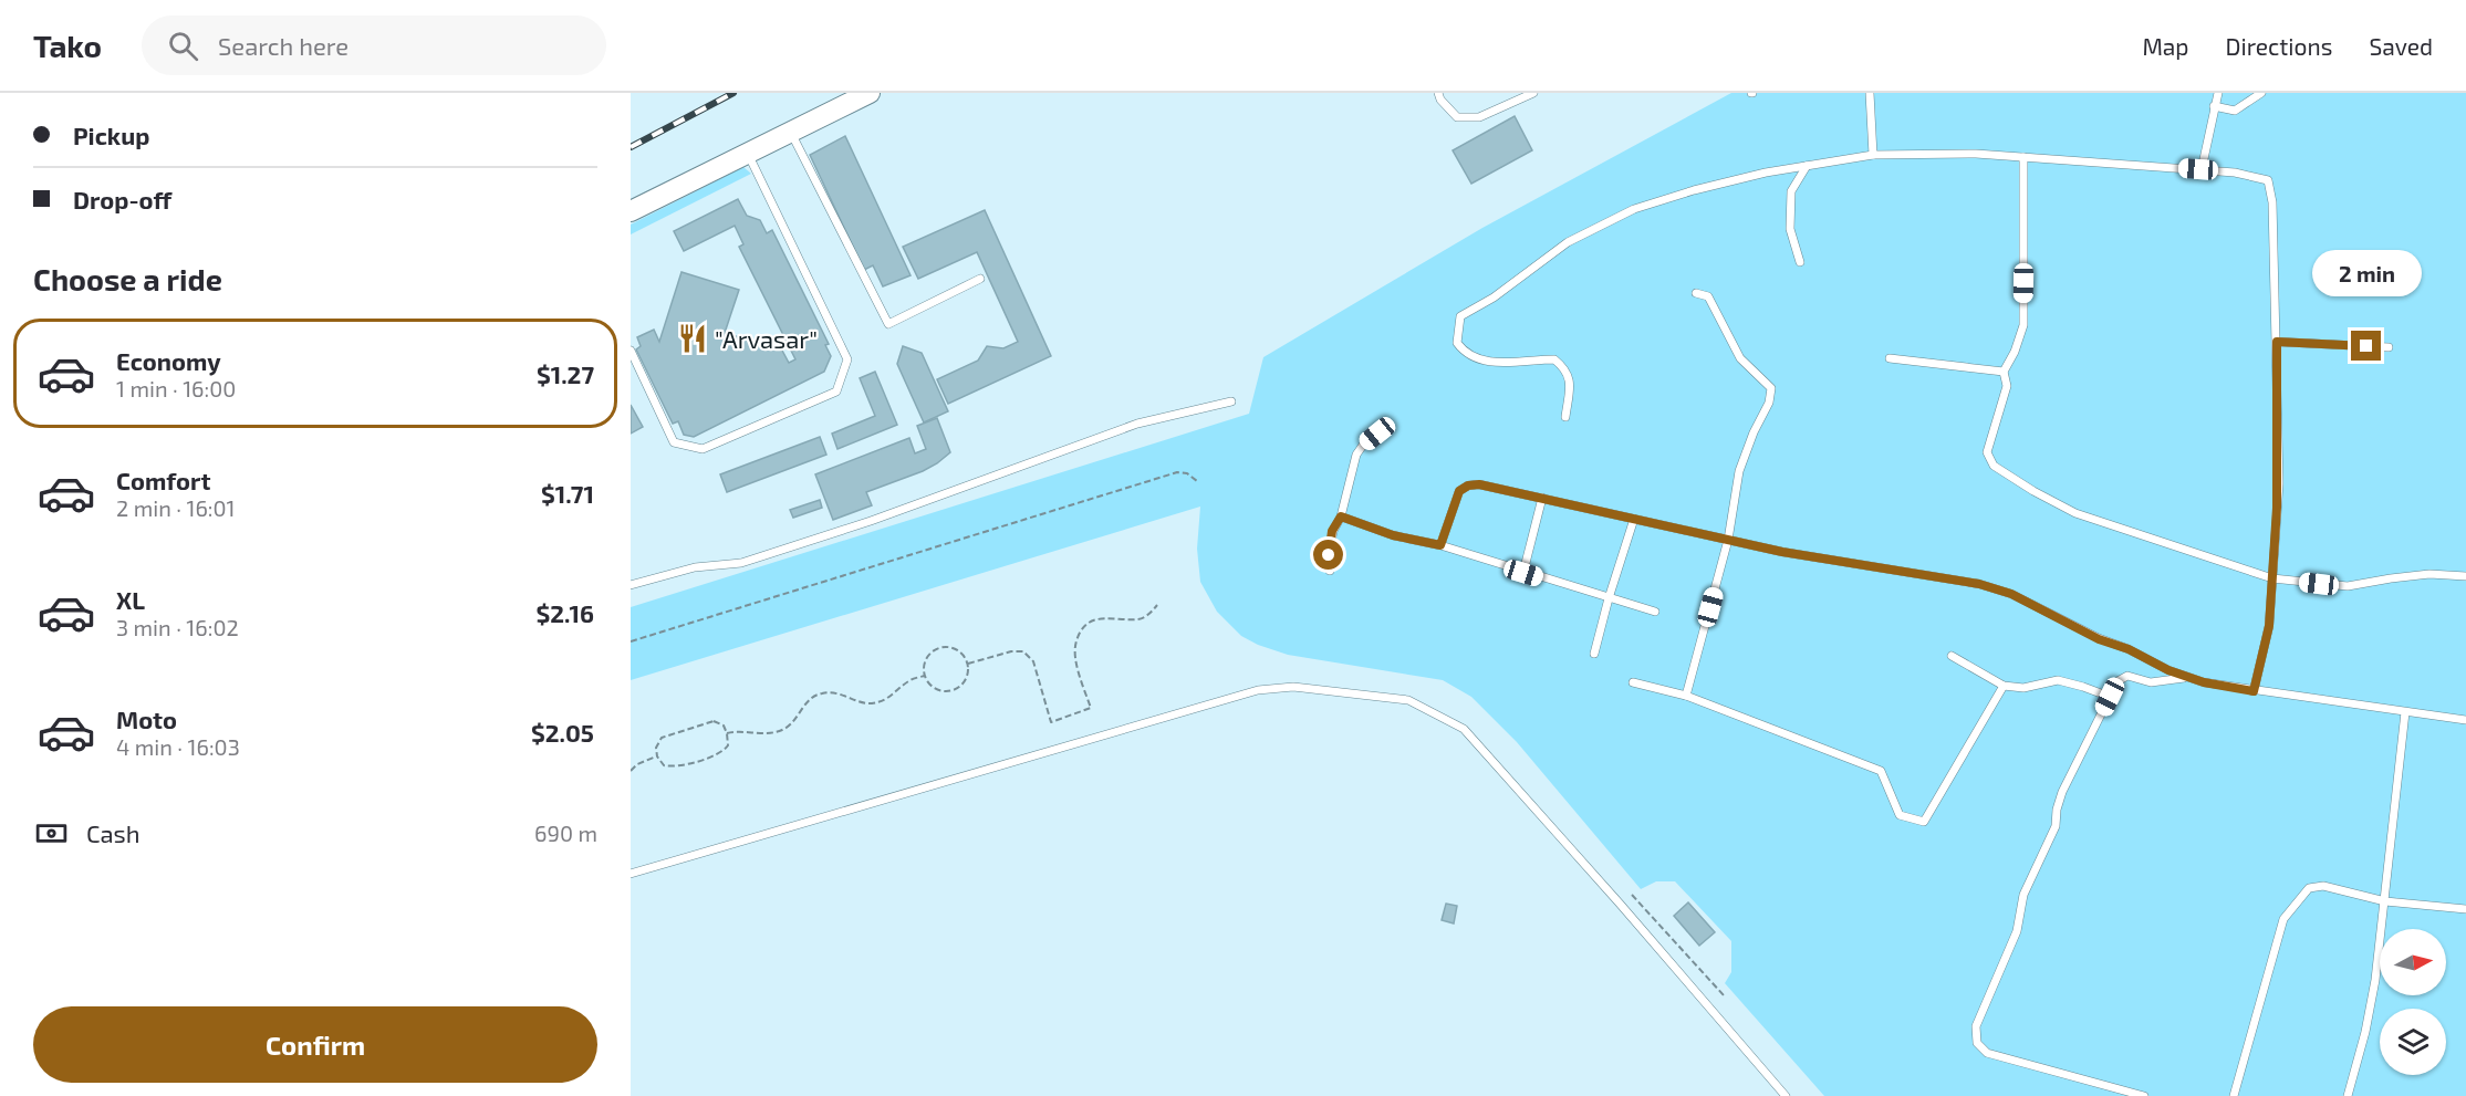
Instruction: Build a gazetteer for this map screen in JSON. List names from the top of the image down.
{
  "places": {
    "restaurant": ["\"Arvasar\""]
  },
  "north": "right",
  "page": {
    "header": "Tako",
    "search": "Search here",
    "nav": ["Map", "Directions", "Saved"],
    "banner": ["Pickup", "Drop-off"],
    "heading": "Choose a ride",
    "bubble": "2 min",
    "list": [
      {
        "name": "Economy",
        "note": "1 min · 16:00",
        "value": "$1.27"
      },
      {
        "name": "Comfort",
        "note": "2 min · 16:01",
        "value": "$1.71"
      },
      {
        "name": "XL",
        "note": "3 min · 16:02",
        "value": "$2.16"
      },
      {
        "name": "Moto",
        "note": "4 min · 16:03",
        "value": "$2.05"
      }
    ],
    "pay": ["Cash", "690 m"],
    "buttons": "Confirm"
  }
}
